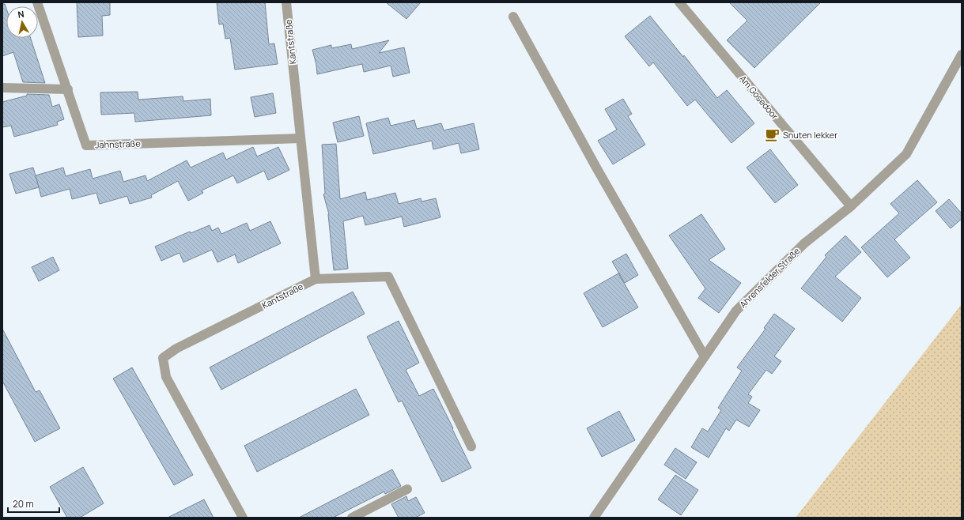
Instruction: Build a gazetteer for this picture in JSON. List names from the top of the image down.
{
  "streets": {
    "street": [
      "Kantstraße",
      "Am Gosedoor",
      "Jahnstraße",
      "Ahrensfelder Straße"
    ]
  },
  "crossings": [
    ["Kantstraße", "Jahnstraße"],
    ["Am Gosedoor", "Ahrensfelder Straße"]
  ],
  "places": {
    "cafe": ["Snuten lekker"]
  },
  "scale_bar": "20 m",
  "north": "top"
}
